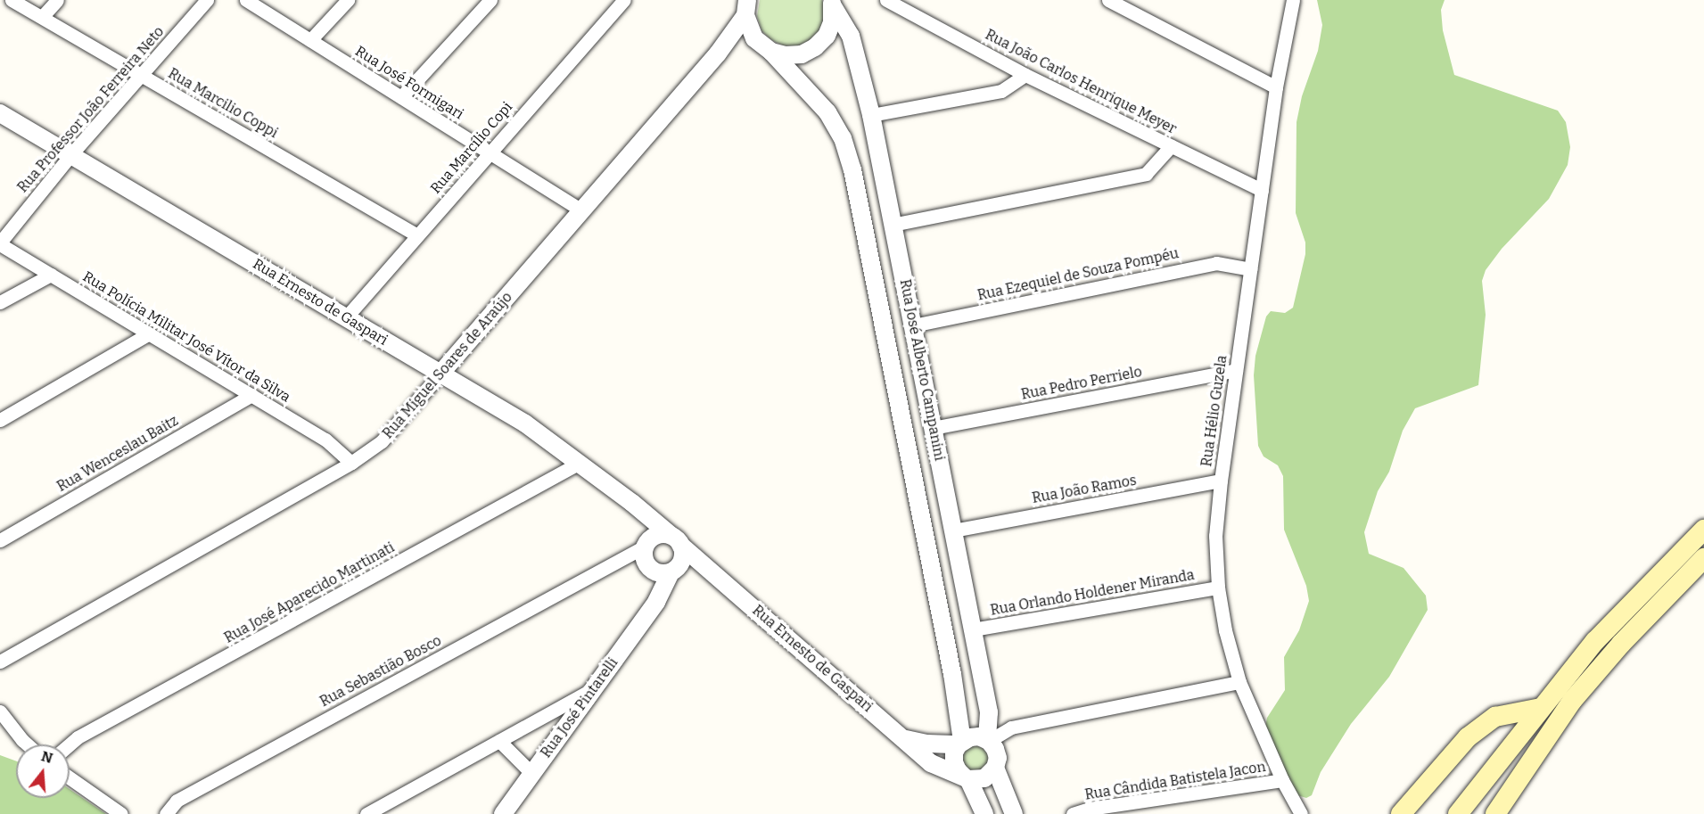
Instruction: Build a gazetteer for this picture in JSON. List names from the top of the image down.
{
  "streets": {
    "street": [
      "Rua João Carlos Henrique Meyer",
      "Rua José Formigari",
      "Rua Marcilio Coppi",
      "Rua Professor João Ferreira Neto",
      "Rua Marcílio Copi",
      "Rua Ezequiel de Souza Pompéu",
      "Rua Ernesto de Gaspari",
      "Rua Polícia Militar José Vítor da Silva",
      "Rua Miguel Soares de Araújo",
      "Rua José Alberto Campanini",
      "Rua Pedro Perrielo",
      "Rua Hélio Guzela",
      "Rua Wenceslau Baitz",
      "Rua João Ramos",
      "Rua José Aparecido Martinati",
      "Rua Orlando Holdener Miranda",
      "Rua Sebastião Bosco",
      "Rua José Pintarelli",
      "Rua Cândida Batistela Jacon"
    ]
  },
  "crossings": [
    ["Rua João Carlos Henrique Meyer", "Rua Hélio Guzela"],
    ["Rua José Formigari", "Rua Marcílio Copi"],
    ["Rua José Formigari", "Rua Miguel Soares de Araújo"],
    ["Rua Marcilio Coppi", "Rua Professor João Ferreira Neto"],
    ["Rua Marcilio Coppi", "Rua Marcílio Copi"],
    ["Rua Professor João Ferreira Neto", "Rua Ernesto de Gaspari"],
    ["Rua Professor João Ferreira Neto", "Rua Polícia Militar José Vítor da Silva"],
    ["Rua Marcílio Copi", "Rua Ernesto de Gaspari"],
    ["Rua Ezequiel de Souza Pompéu", "Rua José Alberto Campanini"],
    ["Rua Ezequiel de Souza Pompéu", "Rua Hélio Guzela"],
    ["Rua Ernesto de Gaspari", "Rua Miguel Soares de Araújo"],
    ["Rua Ernesto de Gaspari", "Rua José Alberto Campanini"],
    ["Rua Ernesto de Gaspari", "Rua José Aparecido Martinati"],
    ["Rua Ernesto de Gaspari", "Rua Sebastião Bosco"],
    ["Rua Ernesto de Gaspari", "Rua José Pintarelli"],
    ["Rua Polícia Militar José Vítor da Silva", "Rua Miguel Soares de Araújo"],
    ["Rua Polícia Militar José Vítor da Silva", "Rua Wenceslau Baitz"],
    ["Rua Miguel Soares de Araújo", "Rua José Alberto Campanini"],
    ["Rua José Alberto Campanini", "Rua Pedro Perrielo"],
    ["Rua José Alberto Campanini", "Rua João Ramos"],
    ["Rua José Alberto Campanini", "Rua Orlando Holdener Miranda"],
    ["Rua Pedro Perrielo", "Rua Hélio Guzela"],
    ["Rua Hélio Guzela", "Rua João Ramos"],
    ["Rua Hélio Guzela", "Rua Orlando Holdener Miranda"],
    ["Rua Hélio Guzela", "Rua Cândida Batistela Jacon"],
    ["Rua Sebastião Bosco", "Rua José Pintarelli"]
  ],
  "north": "top"
}
